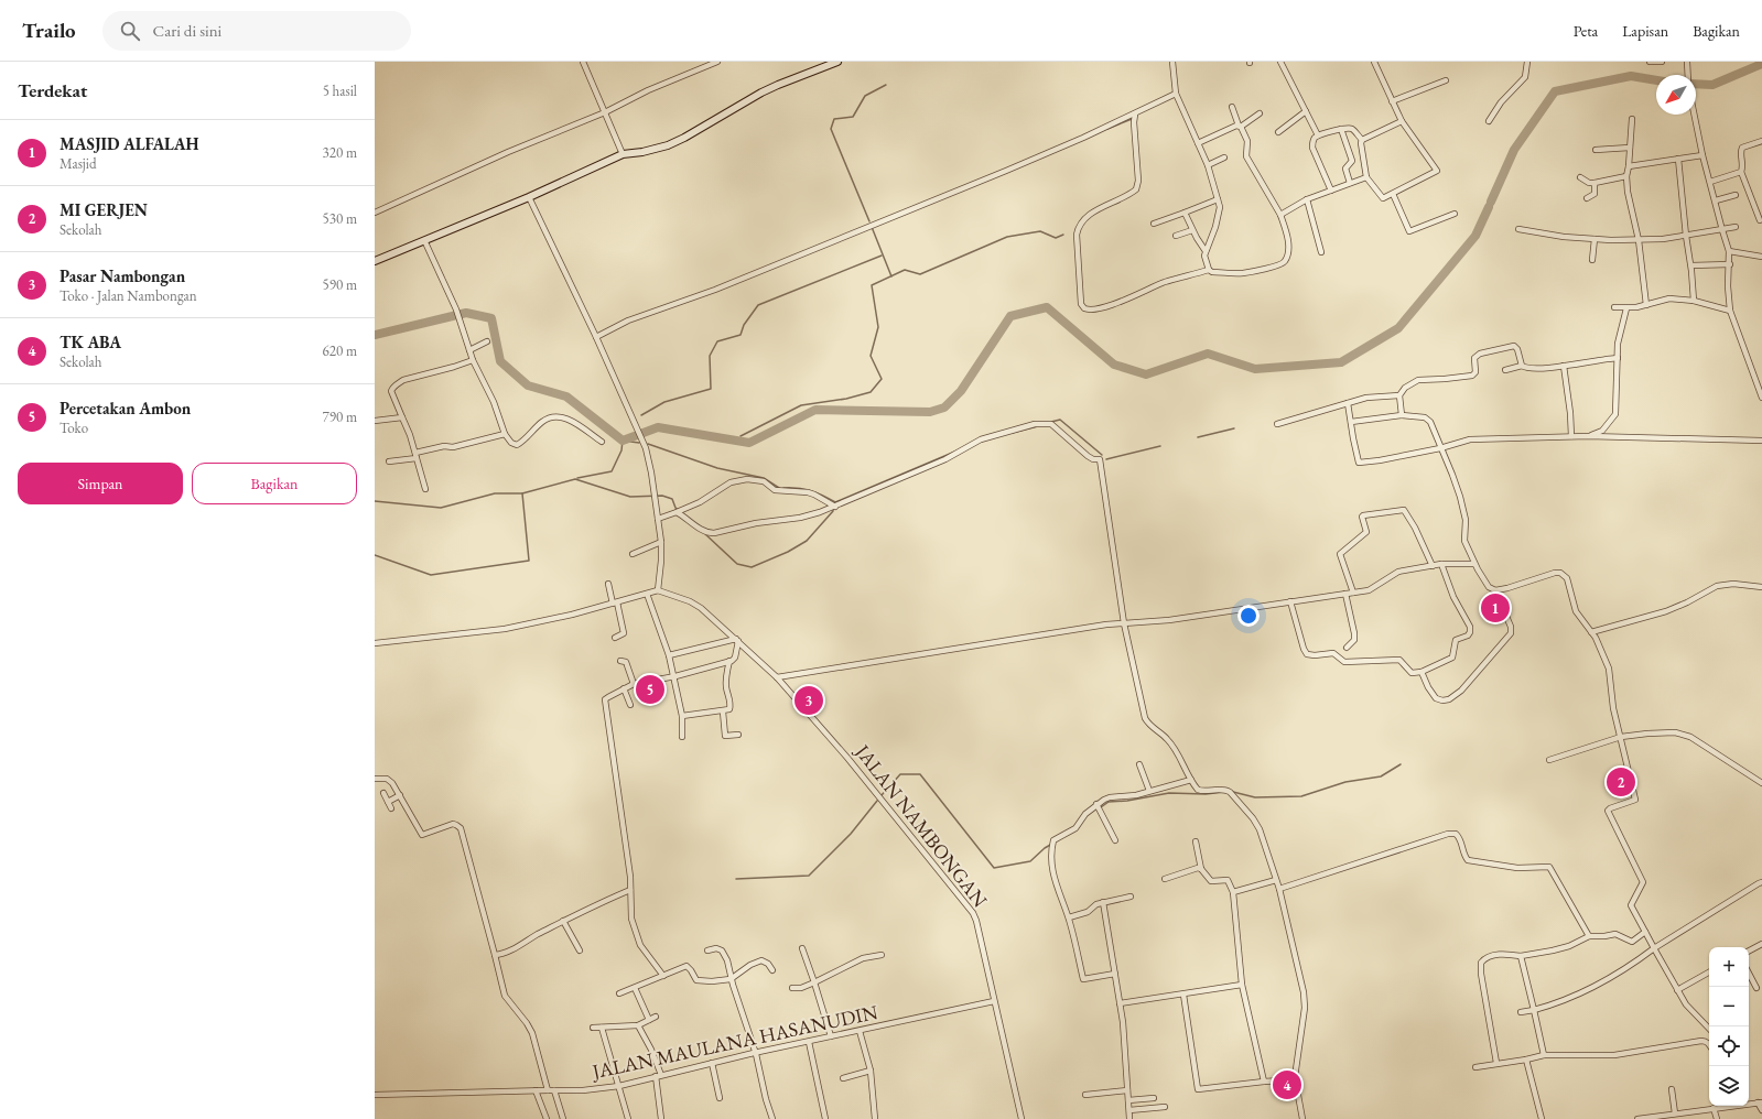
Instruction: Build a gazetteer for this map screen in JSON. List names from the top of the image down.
{
  "streets": {
    "street": ["JALAN NAMBONGAN", "JALAN MAULANA HASANUDIN"]
  },
  "crossings": [
    ["JALAN NAMBONGAN", "JALAN MAULANA HASANUDIN"]
  ],
  "north": "bottom left",
  "page": {
    "header": "Trailo",
    "search": "Cari di sini",
    "nav": ["Peta", "Lapisan", "Bagikan"],
    "heading": ["Terdekat", "5 hasil"],
    "list": [
      {
        "mark": "1",
        "name": "MASJID ALFALAH",
        "note": "Masjid",
        "value": "320 m"
      },
      {
        "mark": "2",
        "name": "MI GERJEN",
        "note": "Sekolah",
        "value": "530 m"
      },
      {
        "mark": "3",
        "name": "Pasar Nambongan",
        "note": "Toko · Jalan Nambongan",
        "value": "590 m"
      },
      {
        "mark": "4",
        "name": "TK ABA",
        "note": "Sekolah",
        "value": "620 m"
      },
      {
        "mark": "5",
        "name": "Percetakan Ambon",
        "note": "Toko",
        "value": "790 m"
      }
    ],
    "buttons": ["Simpan", "Bagikan"],
    "pins": [
      "1",
      "5",
      "3",
      "2",
      "4"
    ],
    "map_buttons": ["+", "−"]
  }
}
